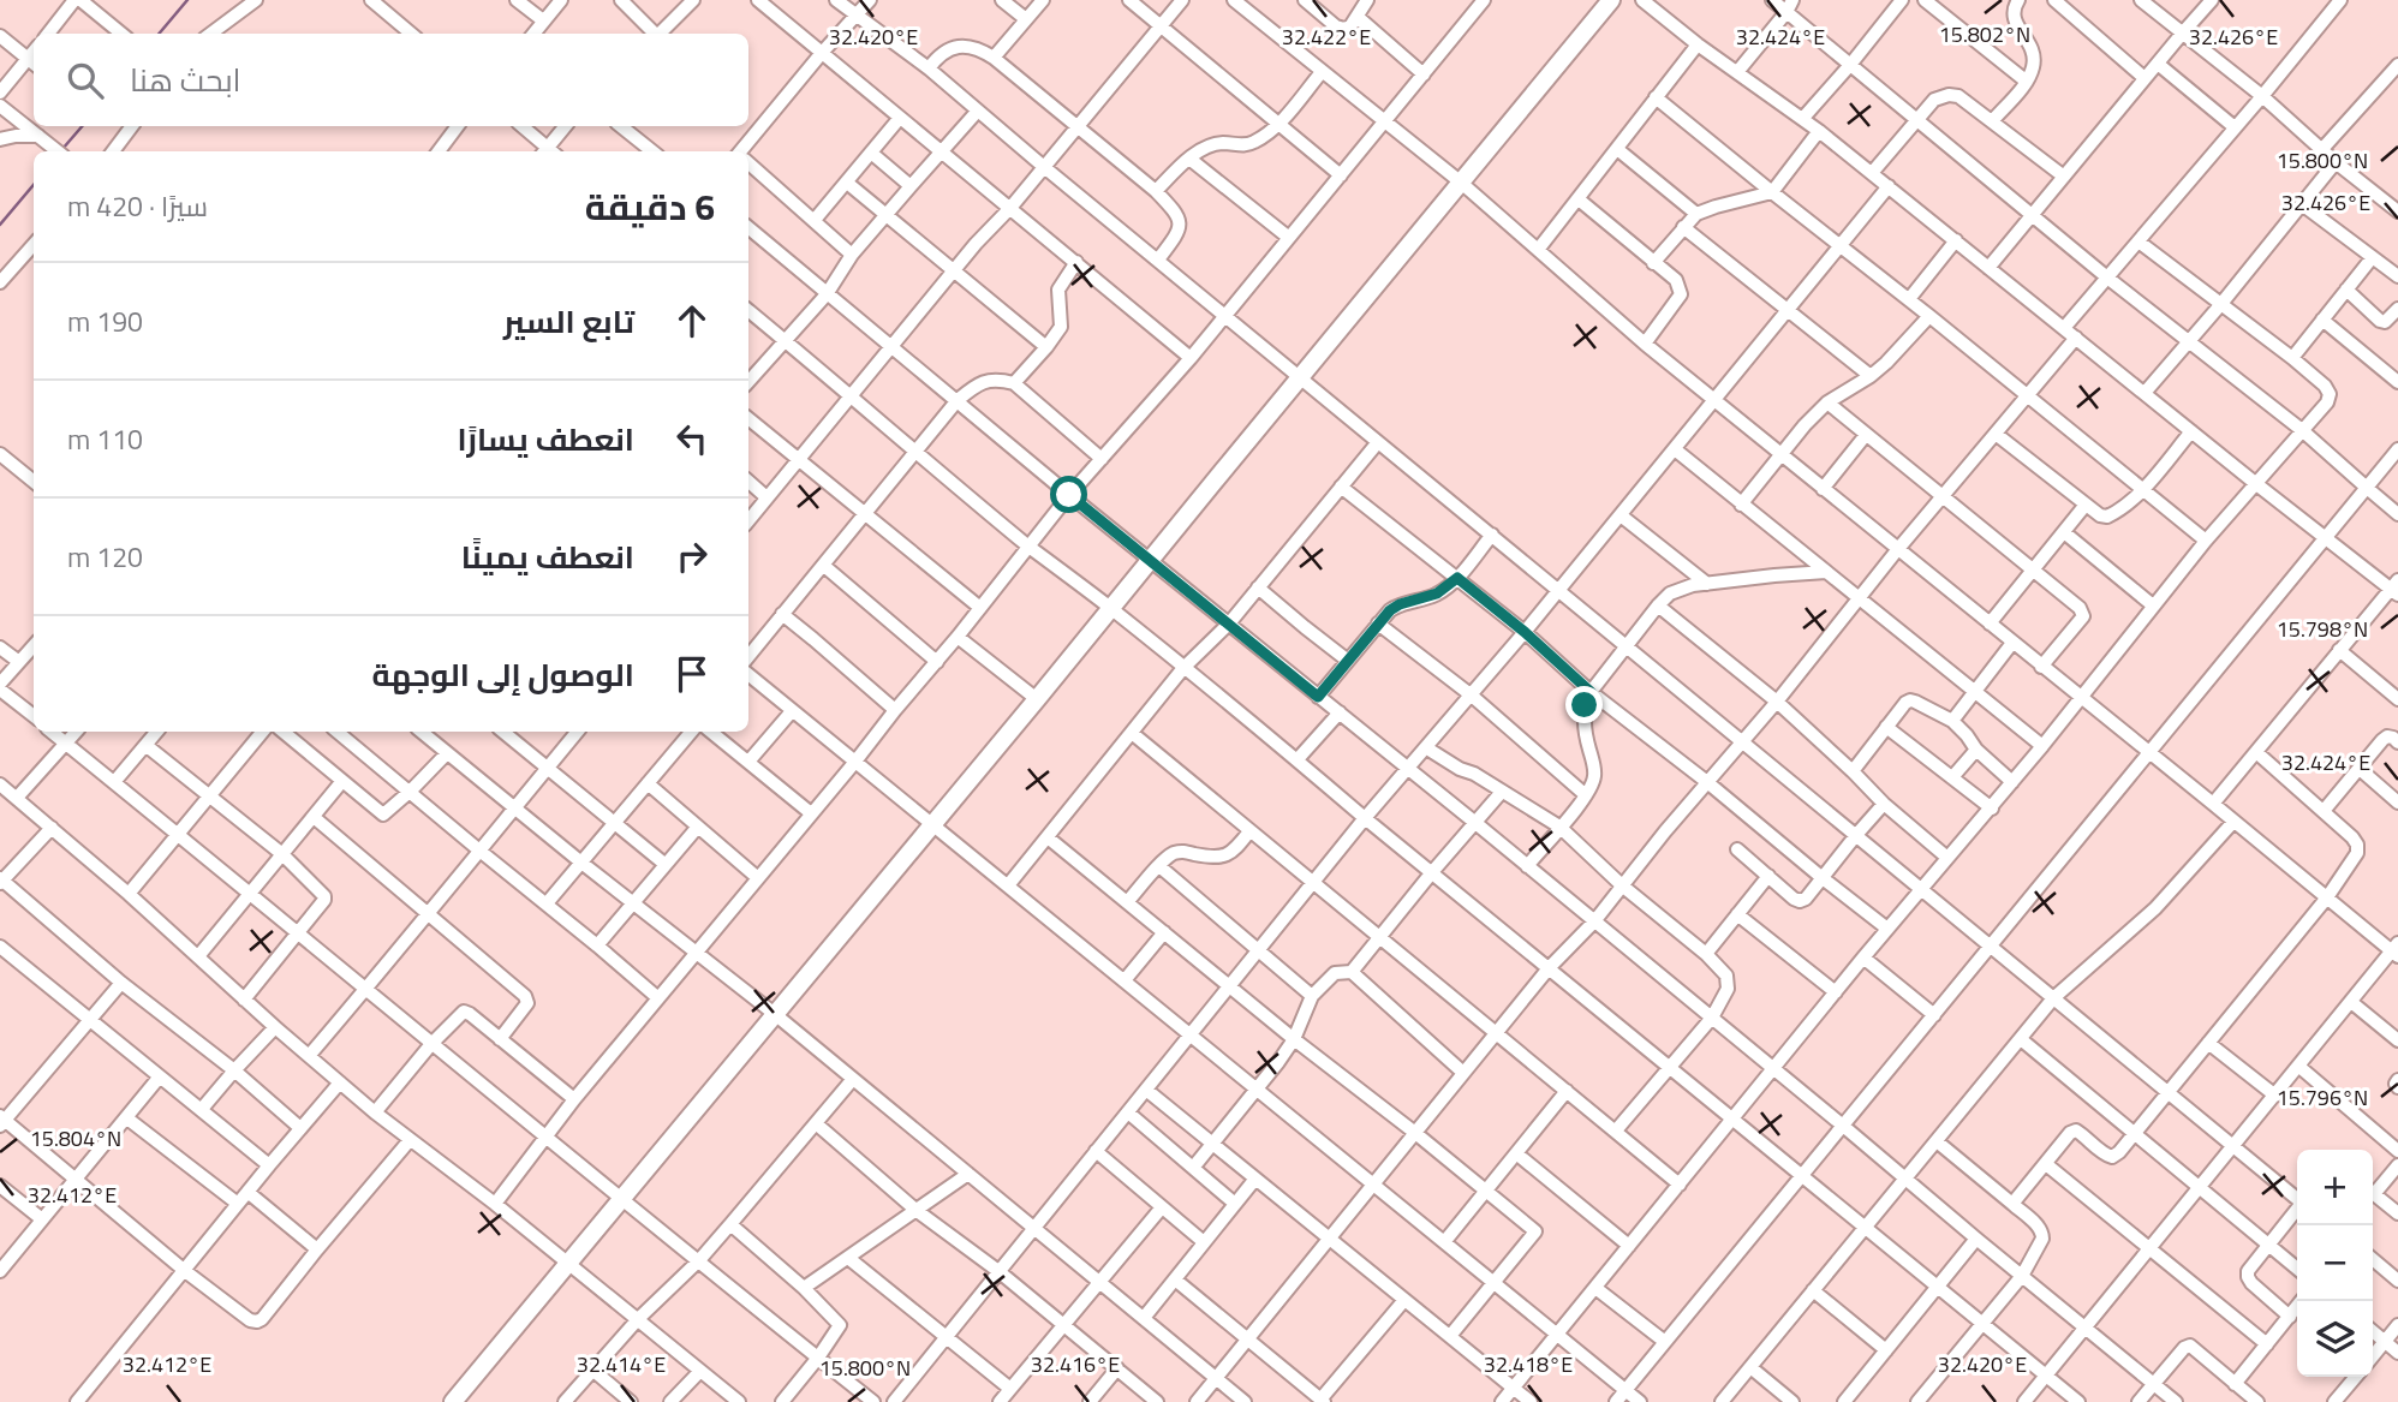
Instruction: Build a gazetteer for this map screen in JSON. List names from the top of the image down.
{
  "page": {
    "search": "ابحث هنا",
    "heading": ["6 دقيقة", "سيرًا · 420 m"],
    "list": [
      ["تابع السير", "190 m"],
      ["انعطف يسارًا", "110 m"],
      ["انعطف يمينًا", "120 m"],
      "الوصول إلى الوجهة"
    ],
    "map_buttons": ["+", "−"]
  },
  "coordinates": [
    "15.802°N",
    "32.426°E",
    "32.422°E",
    "32.424°E",
    "32.420°E",
    "15.800°N",
    "15.798°N",
    "15.796°N",
    "15.804°N",
    "32.412°E",
    "32.414°E",
    "32.416°E",
    "32.418°E"
  ]
}
